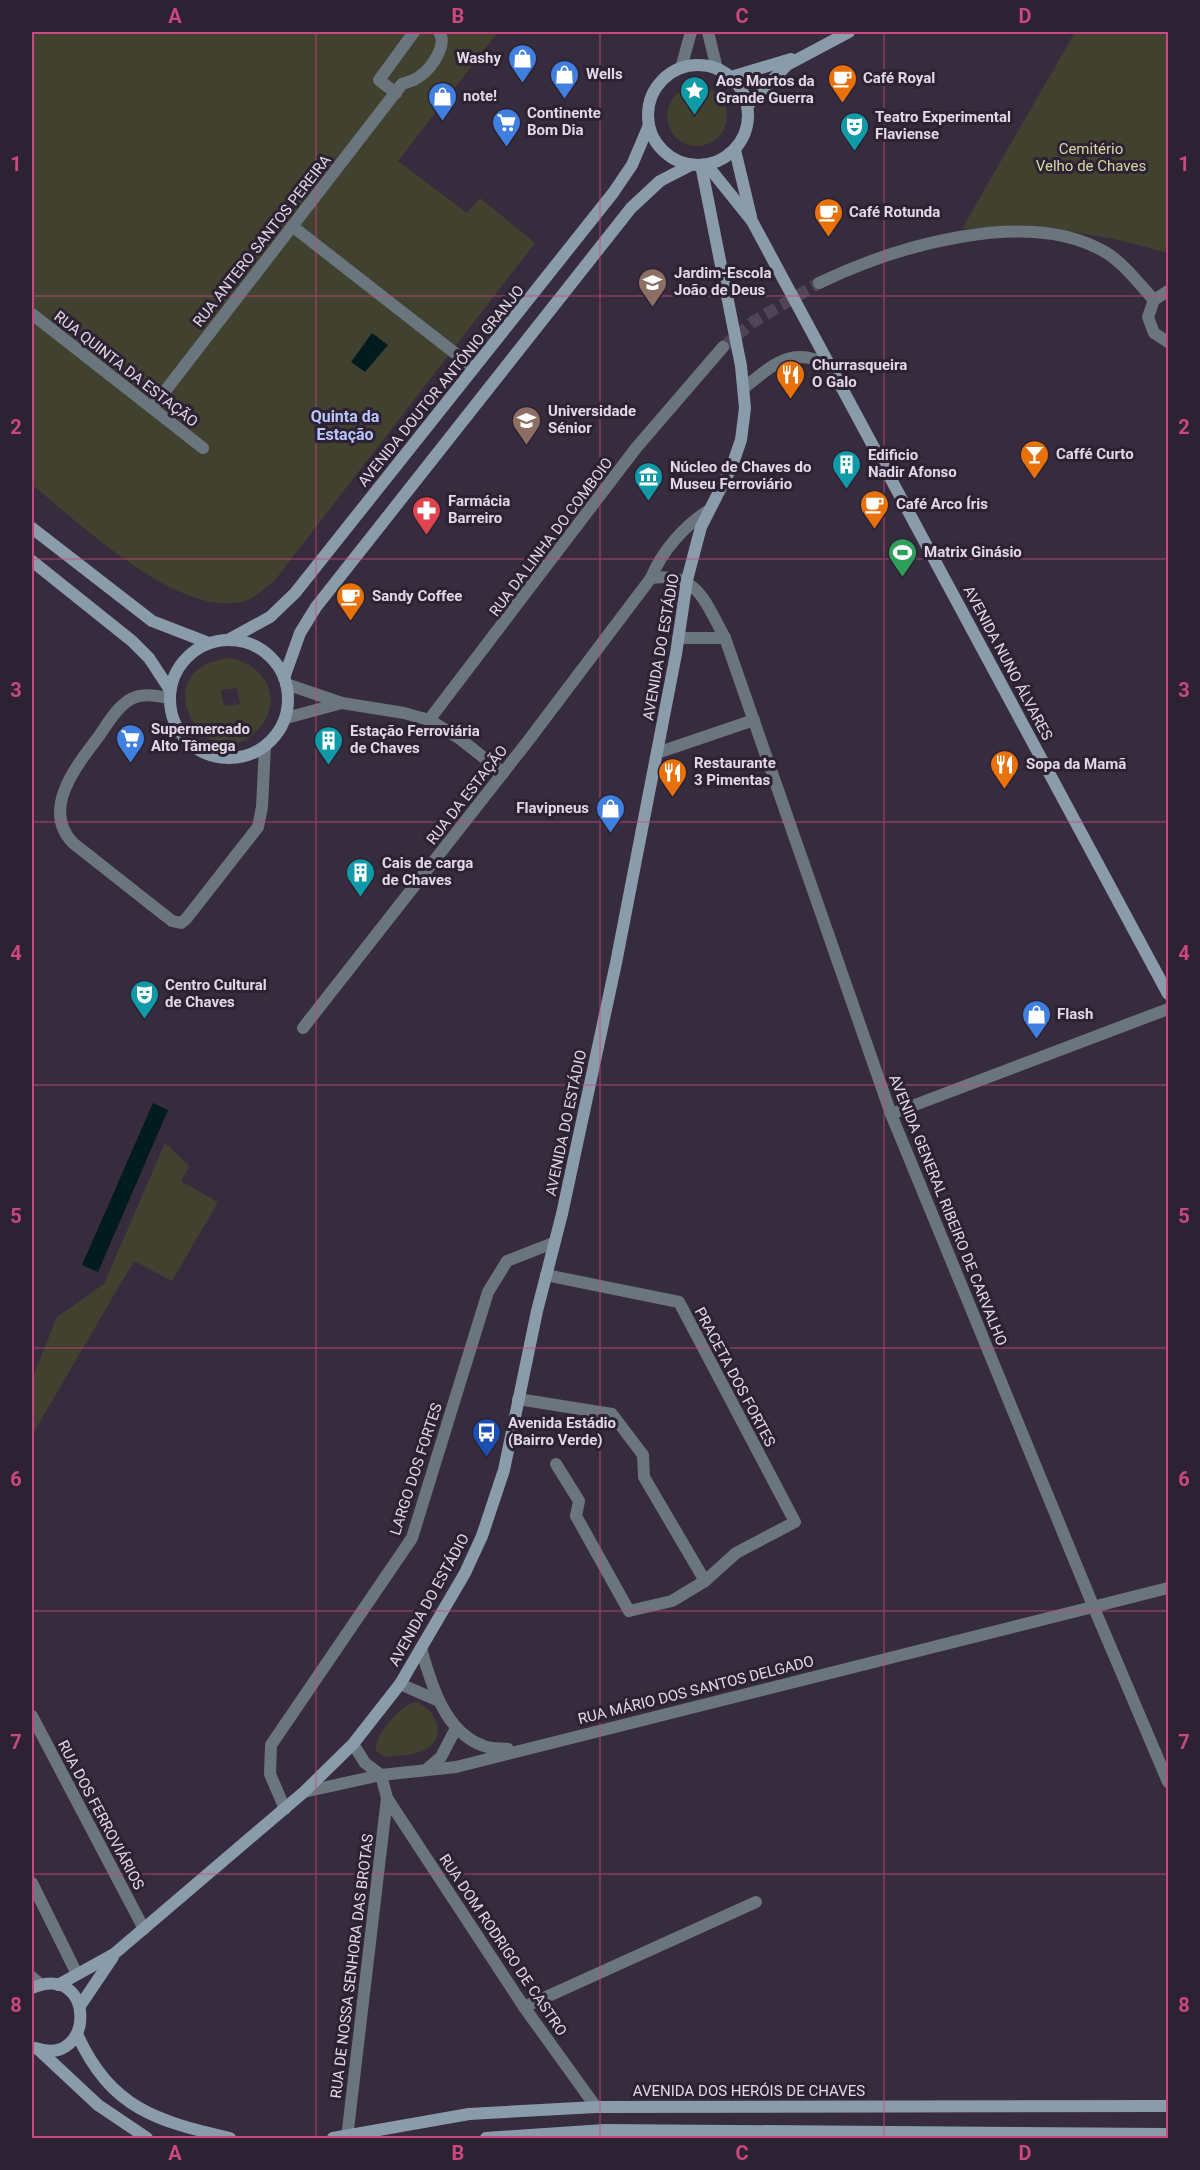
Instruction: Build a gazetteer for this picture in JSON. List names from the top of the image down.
{
  "streets": {
    "main road": [
      "AVENIDA DOUTOR ANTÓNIO GRANJO",
      "AVENIDA DO ESTÁDIO",
      "AVENIDA NUNO ÁLVARES",
      "AVENIDA DOS HERÓIS DE CHAVES"
    ],
    "street": [
      "RUA ANTERO SANTOS PEREIRA",
      "RUA QUINTA DA ESTAÇÃO",
      "RUA DA LINHA DO COMBOIO",
      "RUA DA ESTAÇÃO",
      "AVENIDA GENERAL RIBEIRO DE CARVALHO",
      "PRACETA DOS FORTES",
      "LARGO DOS FORTES",
      "RUA MÁRIO DOS SANTOS DELGADO",
      "RUA DOS FERROVIÁRIOS",
      "RUA DOM RODRIGO DE CASTRO",
      "RUA DE NOSSA SENHORA DAS BROTAS"
    ]
  },
  "crossings": [
    ["RUA ANTERO SANTOS PEREIRA", "RUA QUINTA DA ESTAÇÃO"],
    ["AVENIDA DOUTOR ANTÓNIO GRANJO", "AVENIDA DO ESTÁDIO"],
    ["AVENIDA DO ESTÁDIO", "RUA DA ESTAÇÃO"],
    ["AVENIDA DO ESTÁDIO", "AVENIDA GENERAL RIBEIRO DE CARVALHO"],
    ["AVENIDA DO ESTÁDIO", "PRACETA DOS FORTES"],
    ["AVENIDA DO ESTÁDIO", "LARGO DOS FORTES"],
    ["AVENIDA DO ESTÁDIO", "RUA MÁRIO DOS SANTOS DELGADO"],
    ["AVENIDA DO ESTÁDIO", "RUA DOS FERROVIÁRIOS"],
    ["AVENIDA GENERAL RIBEIRO DE CARVALHO", "RUA MÁRIO DOS SANTOS DELGADO"],
    ["RUA DOM RODRIGO DE CASTRO", "RUA DE NOSSA SENHORA DAS BROTAS"],
    ["RUA DOM RODRIGO DE CASTRO", "AVENIDA DOS HERÓIS DE CHAVES"],
    ["RUA DE NOSSA SENHORA DAS BROTAS", "AVENIDA DOS HERÓIS DE CHAVES"]
  ],
  "districts": ["Quinta da Estação"],
  "parks": ["Cemitério Velho de Chaves"],
  "places": {
    "shop": [
      "Washy",
      "Wells",
      "note!",
      "Flavipneus",
      "Flash"
    ],
    "cafe": [
      "Café Royal",
      "Café Rotunda",
      "Café Arco Íris",
      "Sandy Coffee"
    ],
    "place": ["Aos Mortos da Grande Guerra"],
    "supermarket": ["Continente Bom Dia", "Supermercado Alto Tâmega"],
    "theatre": ["Teatro Experimental Flaviense", "Centro Cultural de Chaves"],
    "school or university": ["Jardim-Escola João de Deus", "Universidade Sénior"],
    "restaurant": ["Churrasqueira O Galo", "Sopa da Mamã", "Restaurante 3 Pimentas"],
    "bar": ["Caffé Curto"],
    "building": ["Edificio Nadir Afonso", "Estação Ferroviária de Chaves", "Cais de carga de Chaves"],
    "museum": ["Núcleo de Chaves do Museu Ferroviário"],
    "pharmacy": ["Farmácia Barreiro"],
    "sports": ["Matrix Ginásio"],
    "bus stop": ["Avenida Estádio (Bairro Verde)"]
  },
  "grid": {
    "columns": [
      "A",
      "B",
      "C",
      "D"
    ],
    "rows": [
      "1",
      "2",
      "3",
      "4",
      "5",
      "6",
      "7",
      "8"
    ]
  }
}
